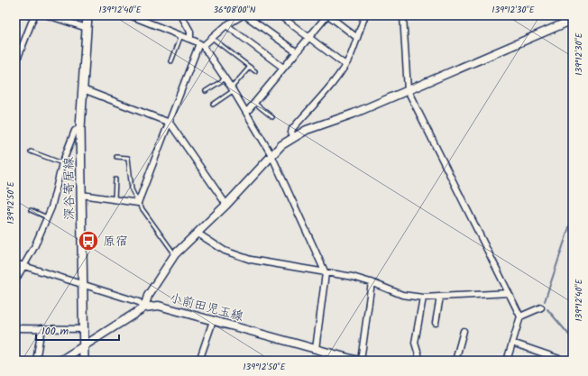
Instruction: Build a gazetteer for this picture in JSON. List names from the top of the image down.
{
  "streets": {
    "main road": ["深谷寄居線"],
    "street": ["小前田児玉線"]
  },
  "crossings": [
    ["深谷寄居線", "小前田児玉線"]
  ],
  "places": {
    "bus stop": ["原宿"]
  },
  "scale_bar": "100 m",
  "coordinates": [
    "139°12'40\"E",
    "36°08'00\"N",
    "139°12'30\"E",
    "139°12'50\"E"
  ]
}
